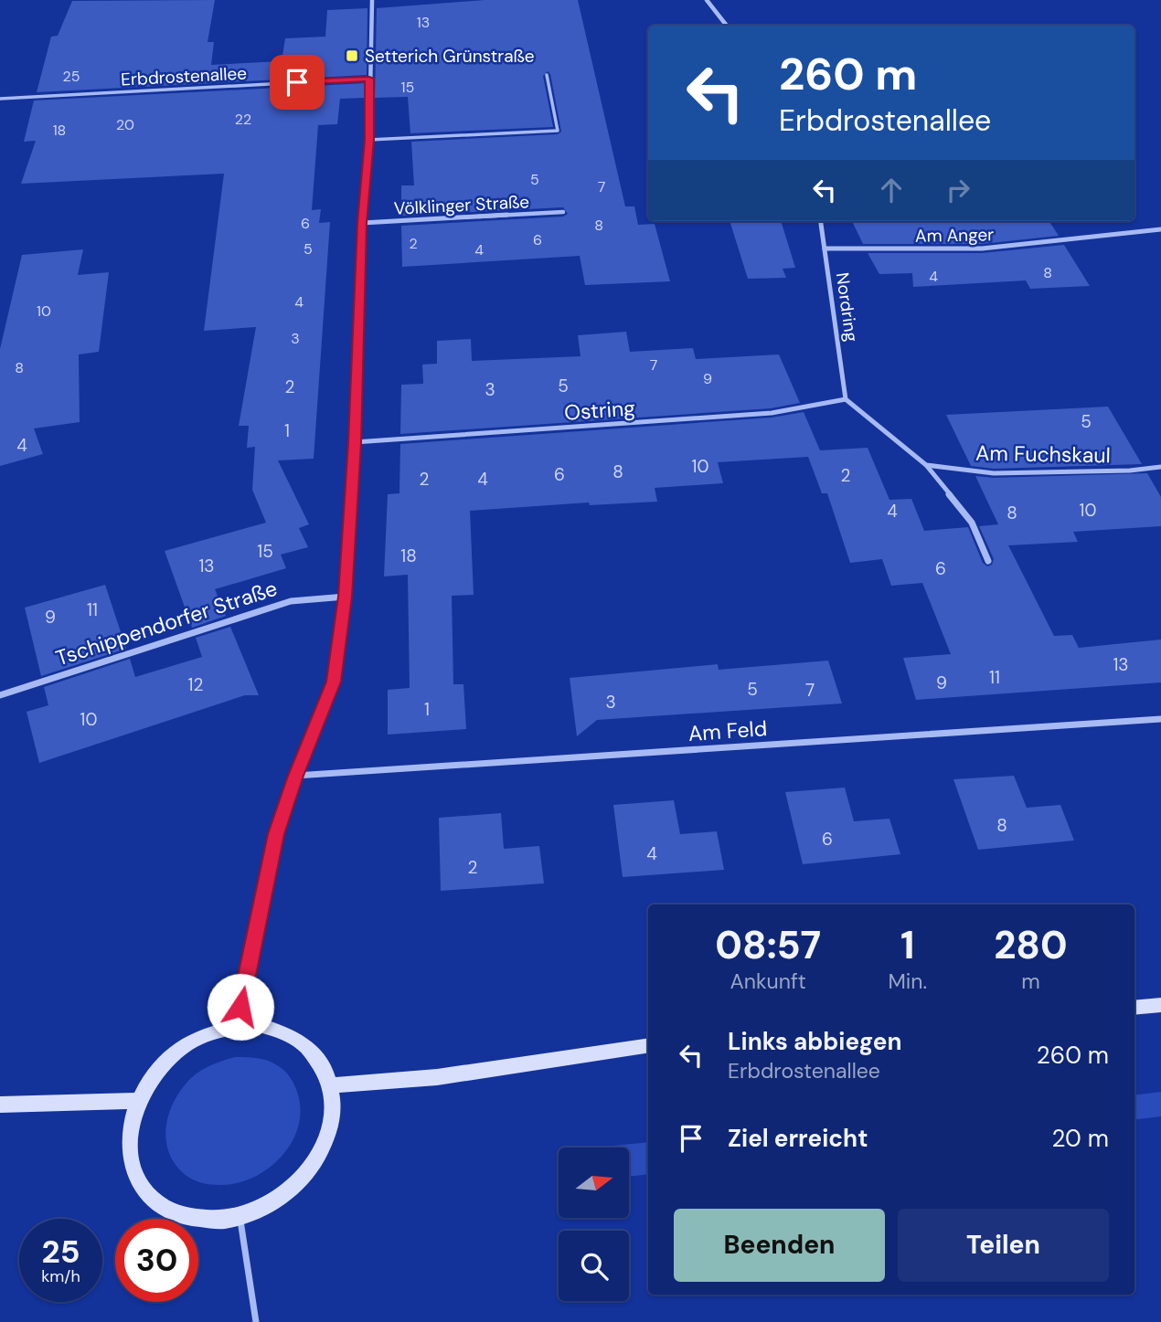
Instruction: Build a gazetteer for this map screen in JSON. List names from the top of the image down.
{
  "streets": {
    "street": [
      "Völklinger Straße",
      "Am Anger",
      "Nordring",
      "Ostring",
      "Am Fuchskaul",
      "Tschippendorfer Straße",
      "Am Feld"
    ],
    "lane": ["Erbdrostenallee"]
  },
  "crossings": [
    ["Am Anger", "Nordring"],
    ["Nordring", "Ostring"]
  ],
  "places": {
    "transit": ["Setterich Grünstraße"]
  },
  "house_numbers": [
    "13",
    "25",
    "15",
    "22",
    "20",
    "18",
    "5",
    "7",
    "6",
    "8",
    "6",
    "2",
    "5",
    "4",
    "8",
    "4",
    "4",
    "10",
    "3",
    "7",
    "8",
    "9",
    "5",
    "2",
    "3",
    "5",
    "1",
    "4",
    "10",
    "8",
    "6",
    "2",
    "2",
    "4",
    "10",
    "4",
    "8",
    "15",
    "18",
    "13",
    "6",
    "11",
    "9",
    "13",
    "11",
    "9",
    "12",
    "5",
    "7",
    "3",
    "1",
    "10",
    "8",
    "6",
    "4",
    "2"
  ],
  "north": "right",
  "page": {
    "turn": ["260 m", "Erbdrostenallee"],
    "eta": [
      "08:57",
      "Ankunft",
      "1",
      "Min.",
      "280",
      "m"
    ],
    "list": [
      {
        "name": "Links abbiegen",
        "note": "Erbdrostenallee",
        "value": "260 m"
      },
      {
        "name": "Ziel erreicht",
        "value": "20 m"
      }
    ],
    "buttons": ["Beenden", "Teilen"],
    "speed": "25 km/h",
    "limit": "30"
  }
}
